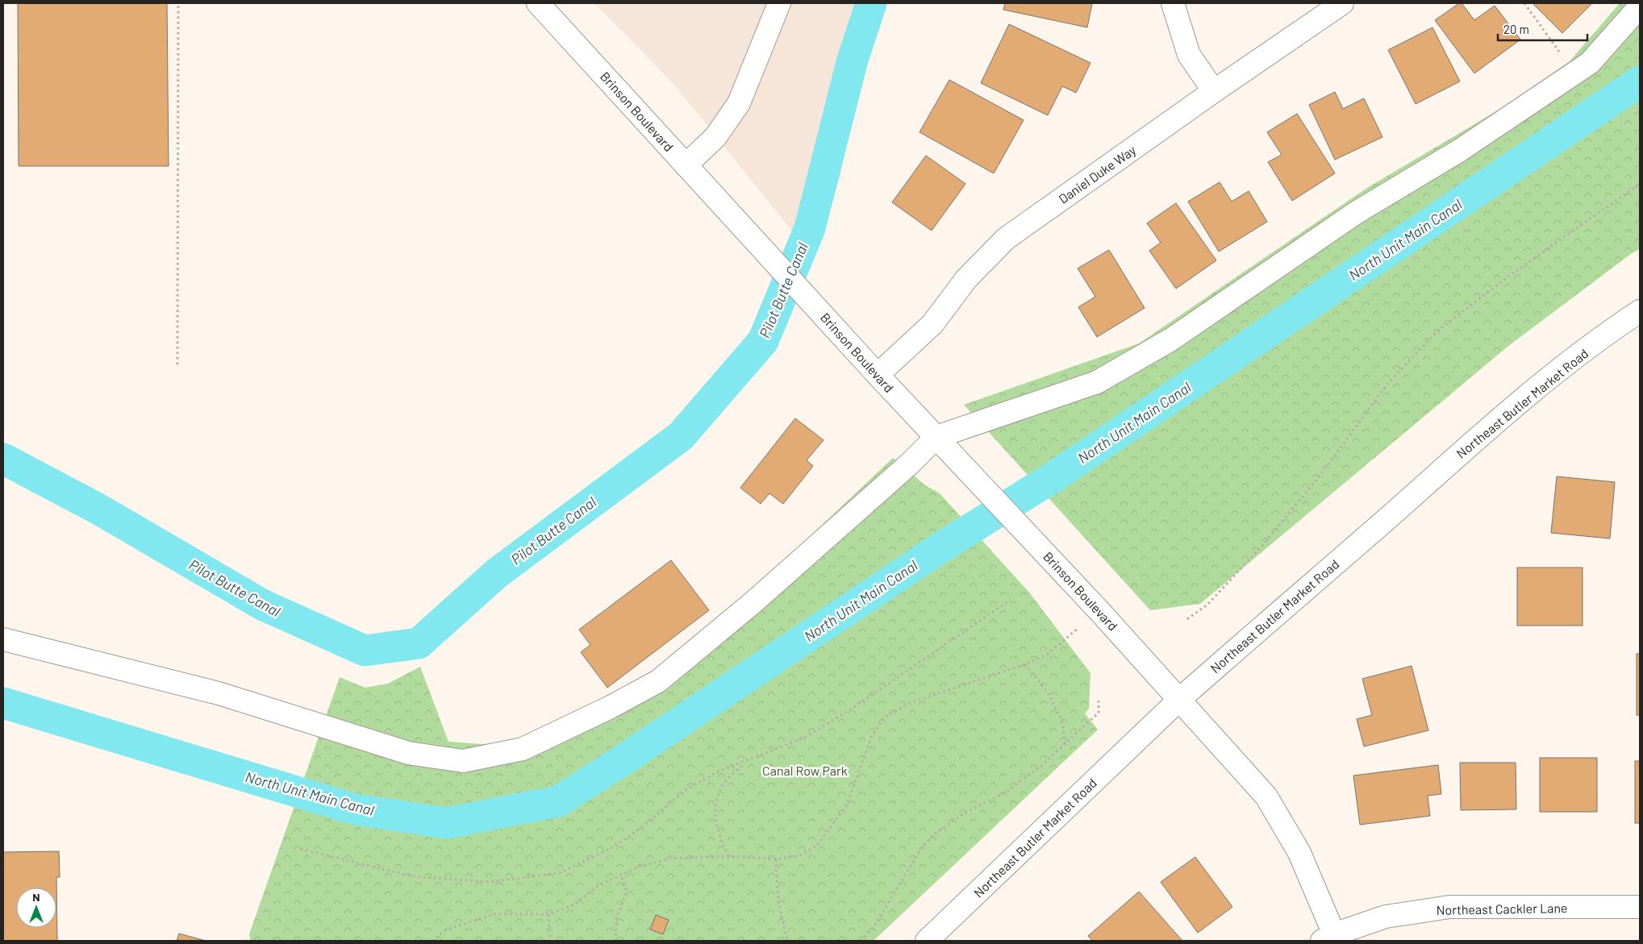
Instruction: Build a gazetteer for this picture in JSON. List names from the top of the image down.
{
  "streets": {
    "street": [
      "Brinson Boulevard",
      "Daniel Duke Way",
      "Northeast Butler Market Road",
      "Northeast Cackler Lane"
    ]
  },
  "crossings": [
    ["Brinson Boulevard", "Daniel Duke Way"],
    ["Brinson Boulevard", "Northeast Butler Market Road"],
    ["Brinson Boulevard", "Northeast Cackler Lane"]
  ],
  "water": ["North Unit Main Canal", "Pilot Butte Canal"],
  "parks": ["Canal Row Park"],
  "scale_bar": "20 m",
  "north": "top"
}
